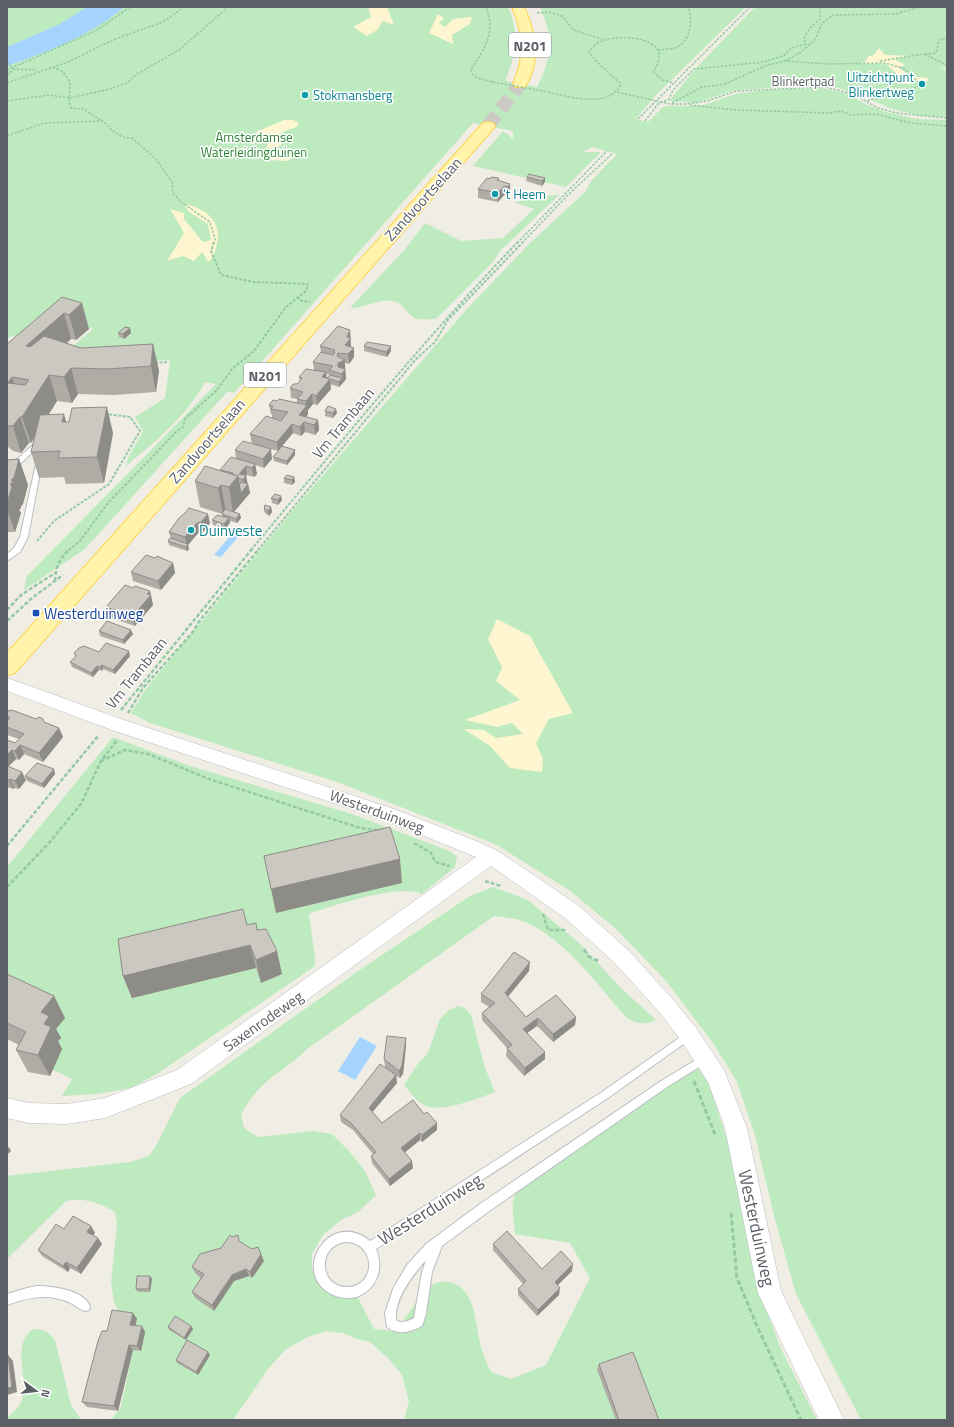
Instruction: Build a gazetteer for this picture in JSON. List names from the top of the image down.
{
  "streets": {
    "main road": ["N201", "Zandvoortselaan"],
    "street": ["Westerduinweg", "Saxenrodeweg"],
    "path": ["Blinkertpad", "Vm Trambaan"]
  },
  "crossings": [
    ["Vm Trambaan", "Westerduinweg"],
    ["Westerduinweg", "Saxenrodeweg"]
  ],
  "parks": ["Amsterdamse Waterleidingduinen"],
  "places": {
    "other": [
      "Uitzichtpunt Blinkertweg",
      "Stokmansberg",
      "'t Heem",
      "Duinveste"
    ],
    "transit": ["Westerduinweg"]
  },
  "north": "right"
}
